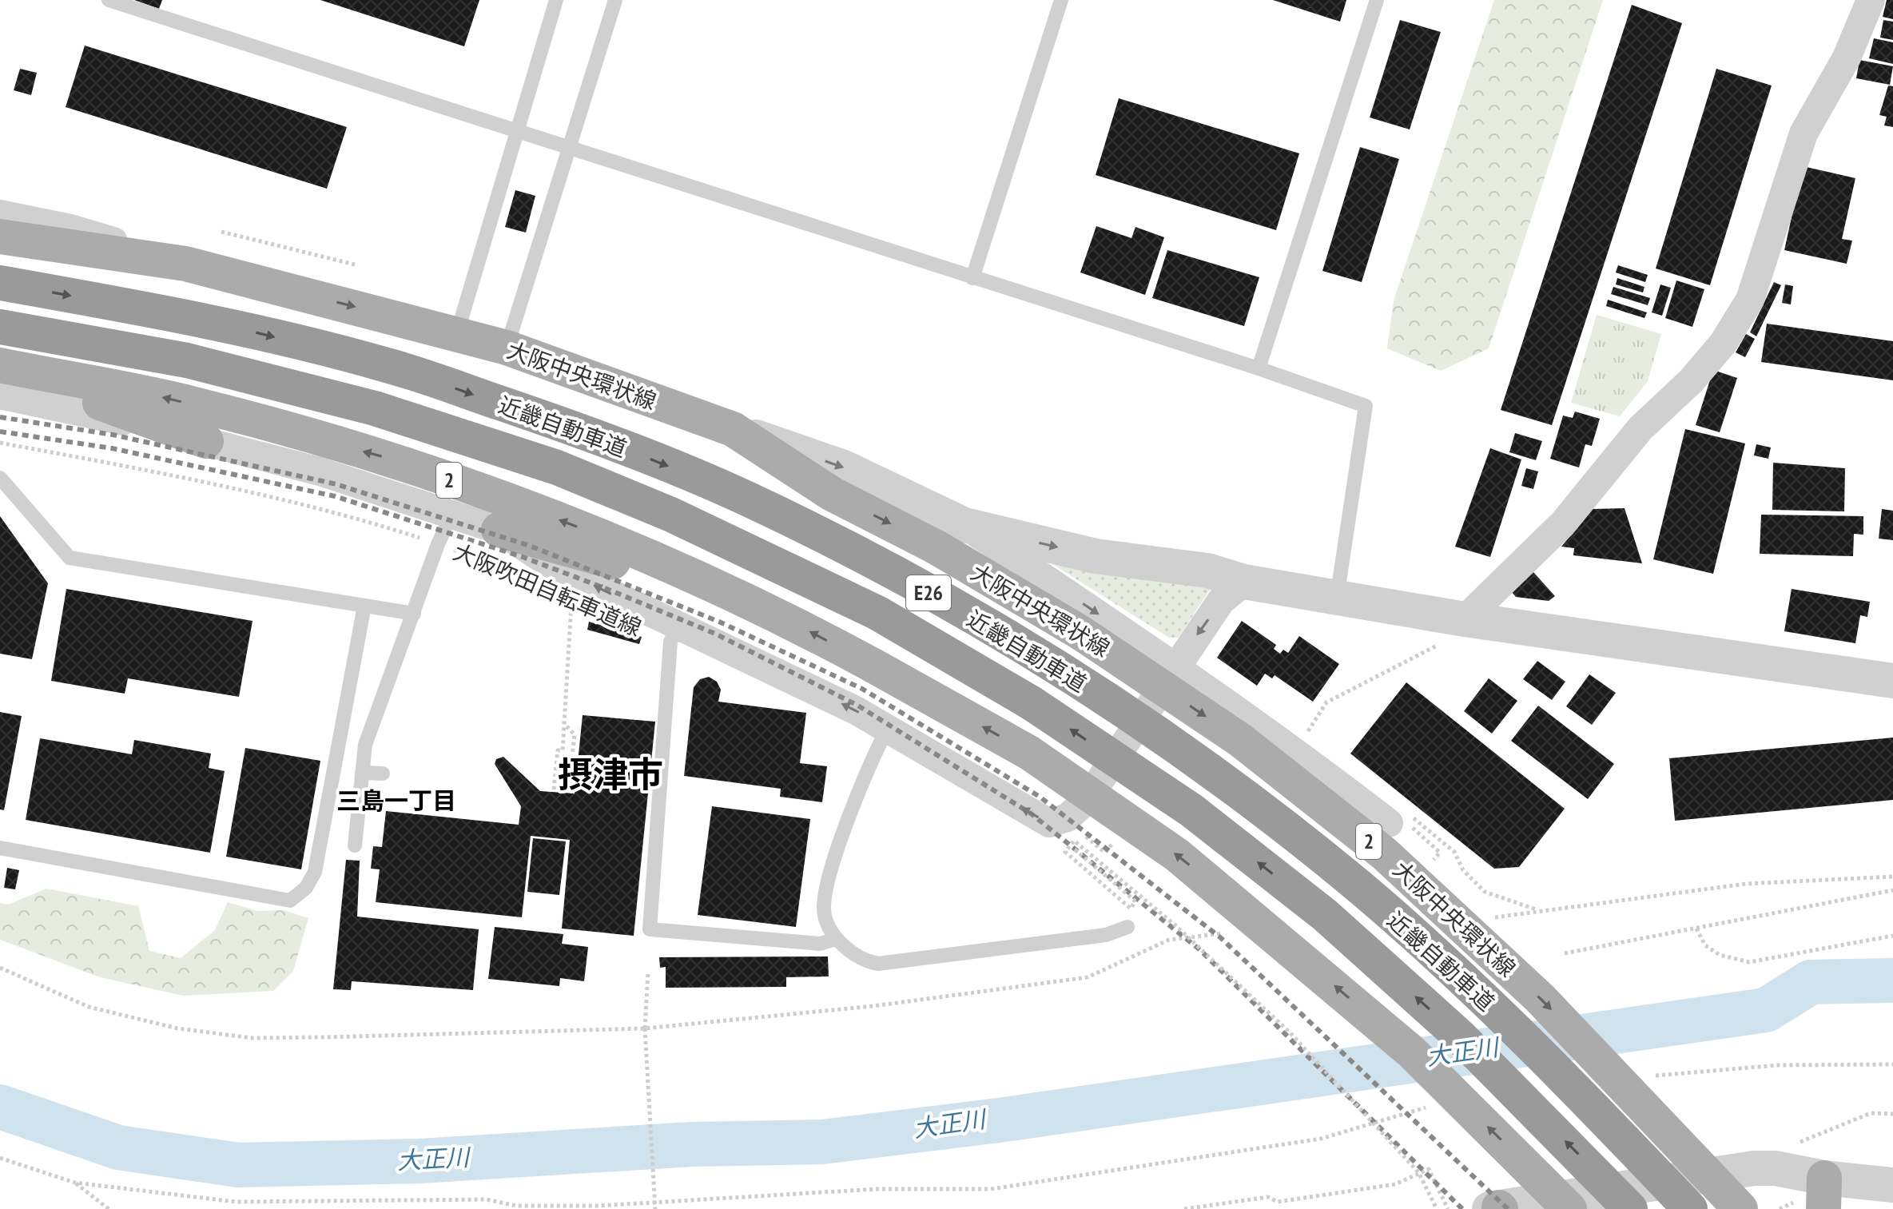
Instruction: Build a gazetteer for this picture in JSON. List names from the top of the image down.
{
  "streets": {
    "highway": ["近畿自動車道", "E26"],
    "main road": ["大阪中央環状線", "2"],
    "path": ["大阪吹田自転車道線"]
  },
  "districts": ["摂津市", "三島一丁目"],
  "water": ["大正川"]
}
